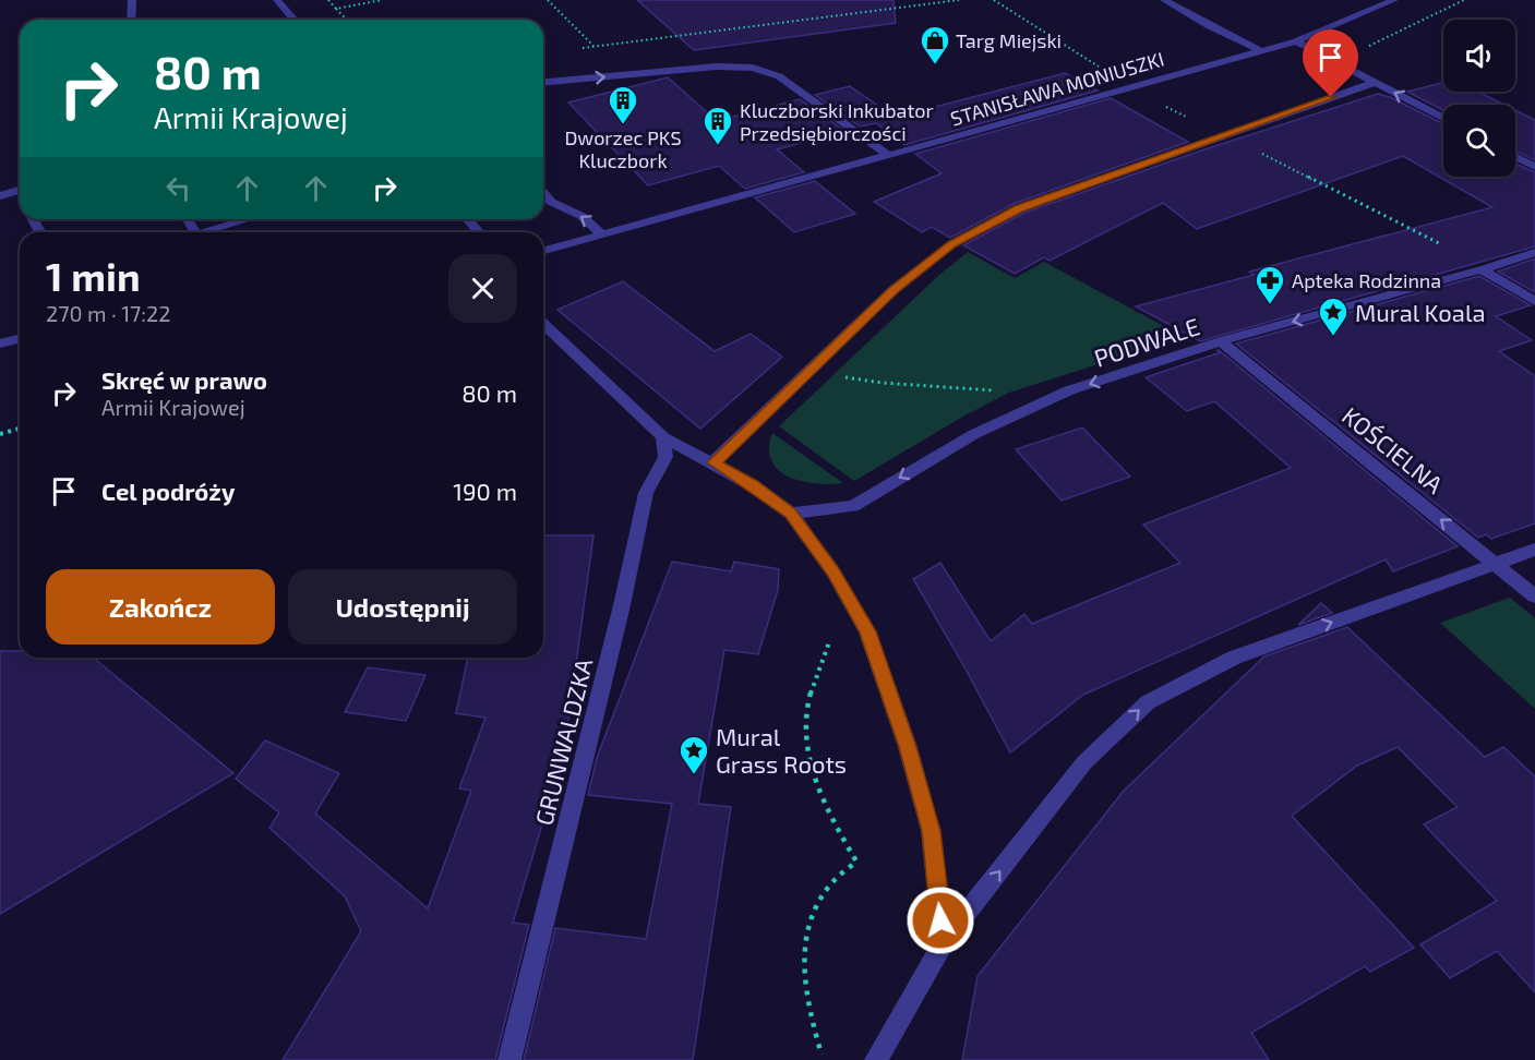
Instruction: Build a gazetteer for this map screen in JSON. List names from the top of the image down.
{
  "streets": {
    "street": [
      "STANISŁAWA MONIUSZKI",
      "PODWALE",
      "KOŚCIELNA",
      "GRUNWALDZKA"
    ]
  },
  "crossings": [
    ["PODWALE", "KOŚCIELNA"]
  ],
  "one_way": ["PODWALE", "KOŚCIELNA"],
  "places": {
    "shop": ["Targ Miejski"],
    "building": ["Dworzec PKS Kluczbork", "Kluczborski Inkubator Przedsiębiorczości"],
    "pharmacy": ["Apteka Rodzinna"],
    "place": ["Mural Koala", "Mural Grass Roots"]
  },
  "page": {
    "turn": ["80 m", "Armii Krajowej"],
    "heading": ["1 min", "270 m · 17:22"],
    "list": [
      {
        "name": "Skręć w prawo",
        "note": "Armii Krajowej",
        "value": "80 m"
      },
      {
        "name": "Cel podróży",
        "value": "190 m"
      }
    ],
    "buttons": ["Zakończ", "Udostępnij"]
  }
}
